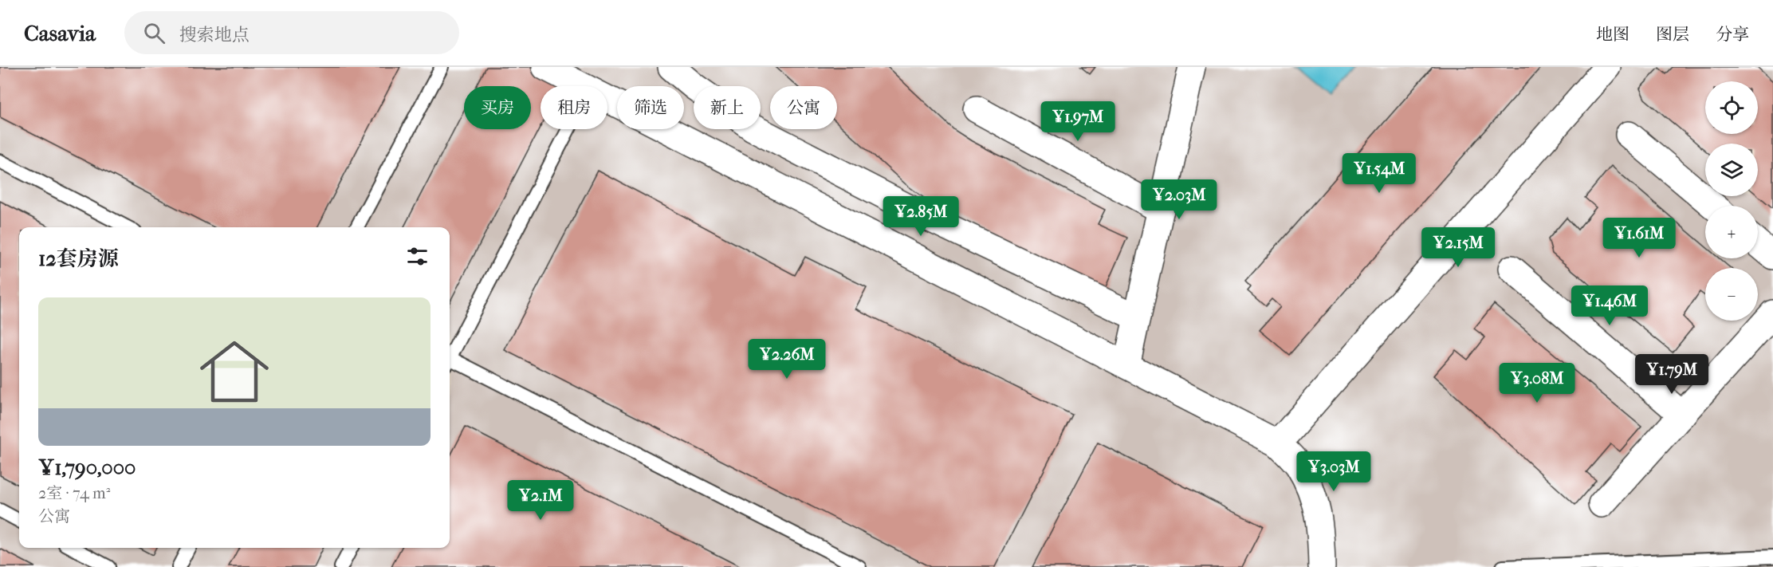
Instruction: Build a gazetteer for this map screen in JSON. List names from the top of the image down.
{
  "page": {
    "header": "Casavia",
    "search": "搜索地点",
    "nav": ["地图", "图层", "分享"],
    "map_buttons": ["+", "−"],
    "chip": [
      "买房",
      "租房",
      "筛选",
      "新上",
      "公寓"
    ],
    "price": [
      "¥1.97M",
      "¥1.54M",
      "¥2.03M",
      "¥2.85M",
      "¥1.61M",
      "¥2.15M",
      "¥1.46M",
      "¥2.26M",
      "¥1.79M",
      "¥3.08M",
      "¥3.03M",
      "¥2.1M"
    ],
    "heading": "12套房源",
    "list": [
      {
        "name": "¥1,790,000",
        "note": "2室 · 74 m² · 公寓"
      }
    ]
  }
}
